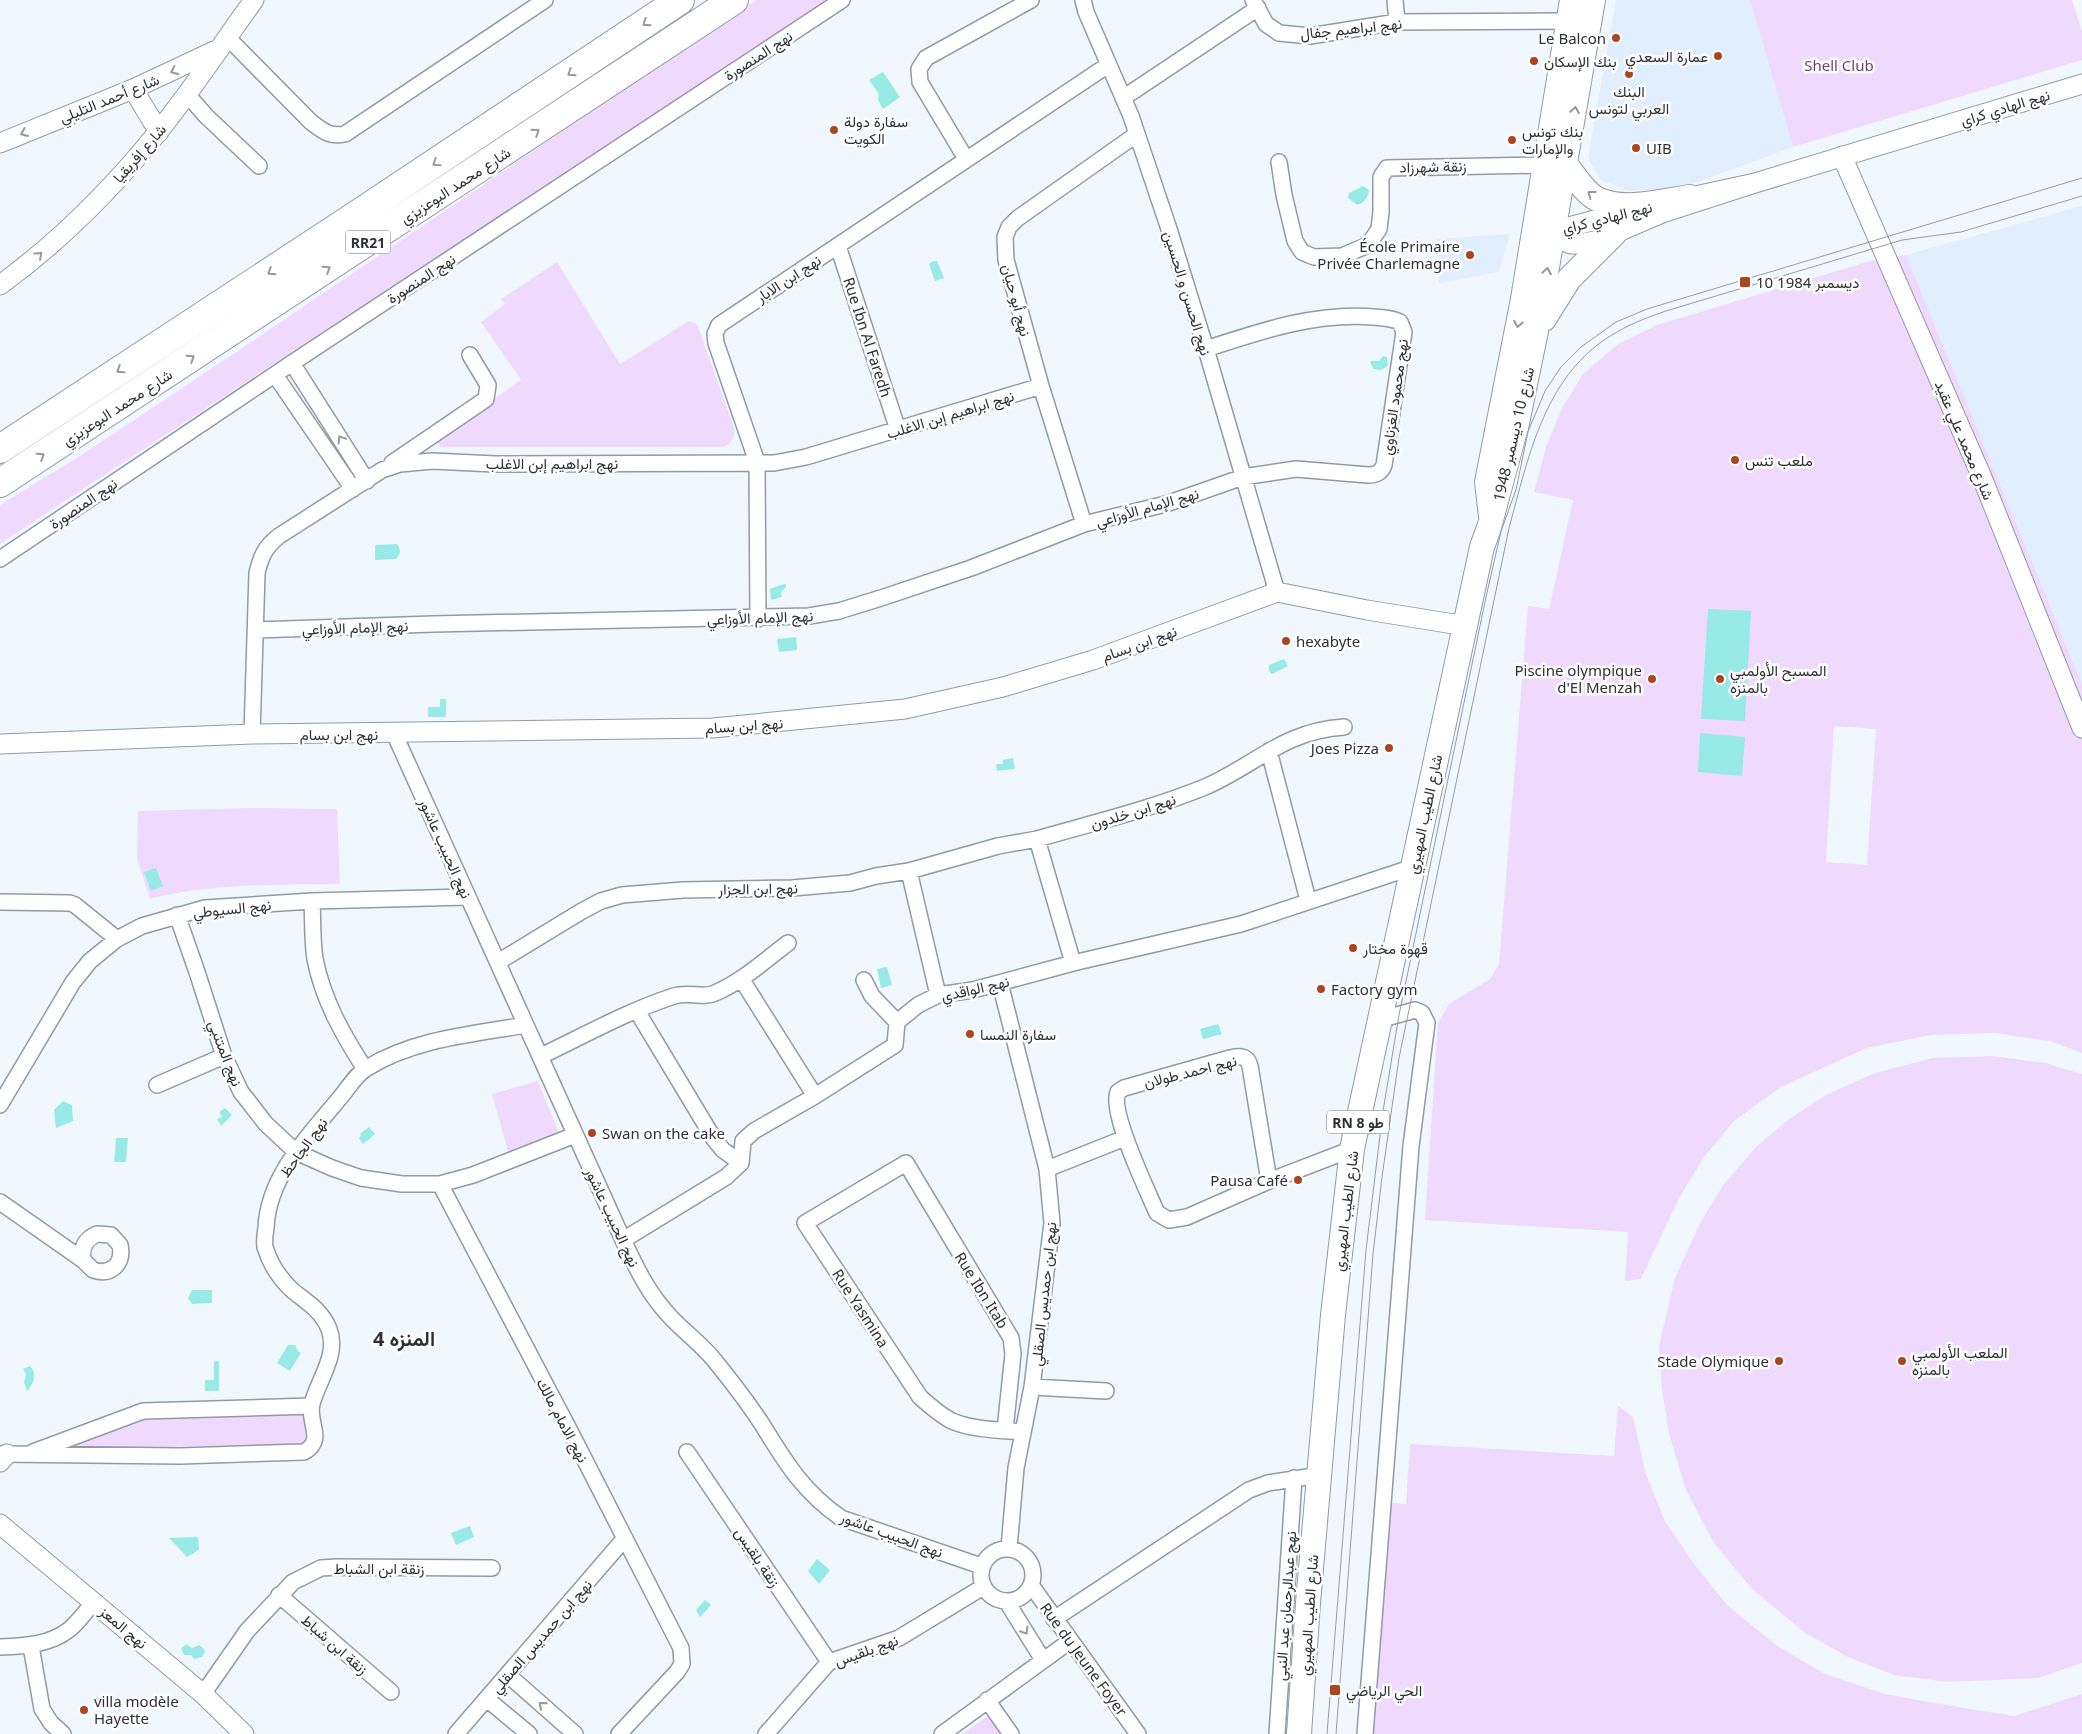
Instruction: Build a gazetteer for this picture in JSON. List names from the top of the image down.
{
  "streets": {
    "highway": ["شارع محمد البوعزيزي", "RR21"],
    "main road": ["شارع 10 ديسمبر 1948", "شارع الطيب المهيري", "RN 8 طو"],
    "street": [
      "نهج ابراهيم جفال",
      "نهج المنصورة",
      "شارع أحمد التليلي",
      "نهج الهادي كراي",
      "شارع إفريقيا",
      "زنقة شهرزاد",
      "نهج ابن الابار",
      "نهج الحسن و الحسين",
      "نهج أبو حيان",
      "Rue Ibn Al Faredh",
      "نهج محمود الغزناوي",
      "نهج ابراهيم إبن الاغلب",
      "شارع محمد علي عقيد",
      "نهج الإمام الأوزاعي",
      "نهج ابن بسام",
      "نهج ابن خلدون",
      "نهج الحبيب عاشور",
      "نهج ابن الجزار",
      "نهج السيوطي",
      "نهج الواقدي",
      "نهج المتنبي",
      "نهج احمد طولان",
      "نهج الجاحظ",
      "Rue Ibn Itab",
      "نهج ابن حمديس الصقلي",
      "Rue Yasmina",
      "نهج الامام مالك",
      "زنقة بلقيس",
      "زنقة ابن الشباط",
      "نهج عبدالرحمان عبد النبي",
      "نهج المعز",
      "زنقة ابن شباط",
      "نهج بلقيس",
      "Rue du Jeune Foyer"
    ]
  },
  "crossings": [
    ["نهج ابراهيم جفال", "نهج الحسن و الحسين"],
    ["نهج ابراهيم جفال", "شارع 10 ديسمبر 1948"],
    ["شارع أحمد التليلي", "شارع إفريقيا"],
    ["نهج الهادي كراي", "شارع 10 ديسمبر 1948"],
    ["نهج الهادي كراي", "شارع محمد علي عقيد"],
    ["زنقة شهرزاد", "شارع 10 ديسمبر 1948"],
    ["نهج ابن الابار", "نهج الحسن و الحسين"],
    ["نهج ابن الابار", "Rue Ibn Al Faredh"],
    ["نهج ابن الابار", "نهج ابراهيم إبن الاغلب"],
    ["نهج ابن الابار", "نهج الإمام الأوزاعي"],
    ["نهج الحسن و الحسين", "نهج أبو حيان"],
    ["نهج الحسن و الحسين", "نهج محمود الغزناوي"],
    ["نهج الحسن و الحسين", "نهج الإمام الأوزاعي"],
    ["نهج الحسن و الحسين", "نهج ابن بسام"],
    ["نهج أبو حيان", "نهج ابراهيم إبن الاغلب"],
    ["نهج أبو حيان", "نهج الإمام الأوزاعي"],
    ["Rue Ibn Al Faredh", "نهج ابراهيم إبن الاغلب"],
    ["نهج محمود الغزناوي", "نهج الإمام الأوزاعي"],
    ["نهج ابراهيم إبن الاغلب", "نهج الإمام الأوزاعي"],
    ["نهج ابراهيم إبن الاغلب", "نهج ابن بسام"],
    ["شارع 10 ديسمبر 1948", "شارع الطيب المهيري"],
    ["نهج ابن بسام", "نهج الحبيب عاشور"],
    ["نهج ابن خلدون", "نهج ابن الجزار"],
    ["شارع الطيب المهيري", "نهج الواقدي"],
    ["شارع الطيب المهيري", "نهج احمد طولان"],
    ["نهج الحبيب عاشور", "نهج ابن الجزار"],
    ["نهج الحبيب عاشور", "نهج السيوطي"],
    ["نهج الحبيب عاشور", "نهج المتنبي"],
    ["نهج الحبيب عاشور", "نهج الجاحظ"],
    ["نهج الحبيب عاشور", "نهج ابن حمديس الصقلي"],
    ["نهج الحبيب عاشور", "نهج بلقيس"],
    ["نهج الحبيب عاشور", "Rue du Jeune Foyer"],
    ["نهج السيوطي", "نهج المتنبي"],
    ["نهج الواقدي", "نهج ابن حمديس الصقلي"],
    ["نهج المتنبي", "نهج الجاحظ"],
    ["نهج المتنبي", "نهج الامام مالك"],
    ["Rue Ibn Itab", "Rue Yasmina"],
    ["نهج ابن حمديس الصقلي", "Rue Yasmina"],
    ["نهج ابن حمديس الصقلي", "نهج الامام مالك"],
    ["نهج ابن حمديس الصقلي", "نهج بلقيس"],
    ["نهج ابن حمديس الصقلي", "Rue du Jeune Foyer"],
    ["زنقة بلقيس", "نهج بلقيس"],
    ["زنقة ابن الشباط", "نهج المعز"],
    ["زنقة ابن الشباط", "زنقة ابن شباط"],
    ["نهج بلقيس", "Rue du Jeune Foyer"]
  ],
  "one_way": ["شارع أحمد التليلي", "شارع إفريقيا"],
  "districts": ["المنزه 4"],
  "parks": ["Shell Club"],
  "places": {
    "other": [
      "Le Balcon",
      "عمارة السعدي",
      "بنك الإسكان",
      "البنك العربي لتونس",
      "سفارة دولة الكويت",
      "بنك تونس والإمارات",
      "UIB",
      "École Primaire Privée Charlemagne",
      "ملعب تنس",
      "hexabyte",
      "Piscine olympique d'El Menzah",
      "المسبح الأولمبي بالمنزه",
      "Joes Pizza",
      "قهوة مختار",
      "Factory gym",
      "سفارة النمسا",
      "Swan on the cake",
      "Pausa Café",
      "Stade Olymique",
      "الملعب الأولمبي بالمنزه",
      "villa modèle Hayette"
    ],
    "transit": ["10 ديسمبر 1984", "الحي الرياضي"]
  }
}
